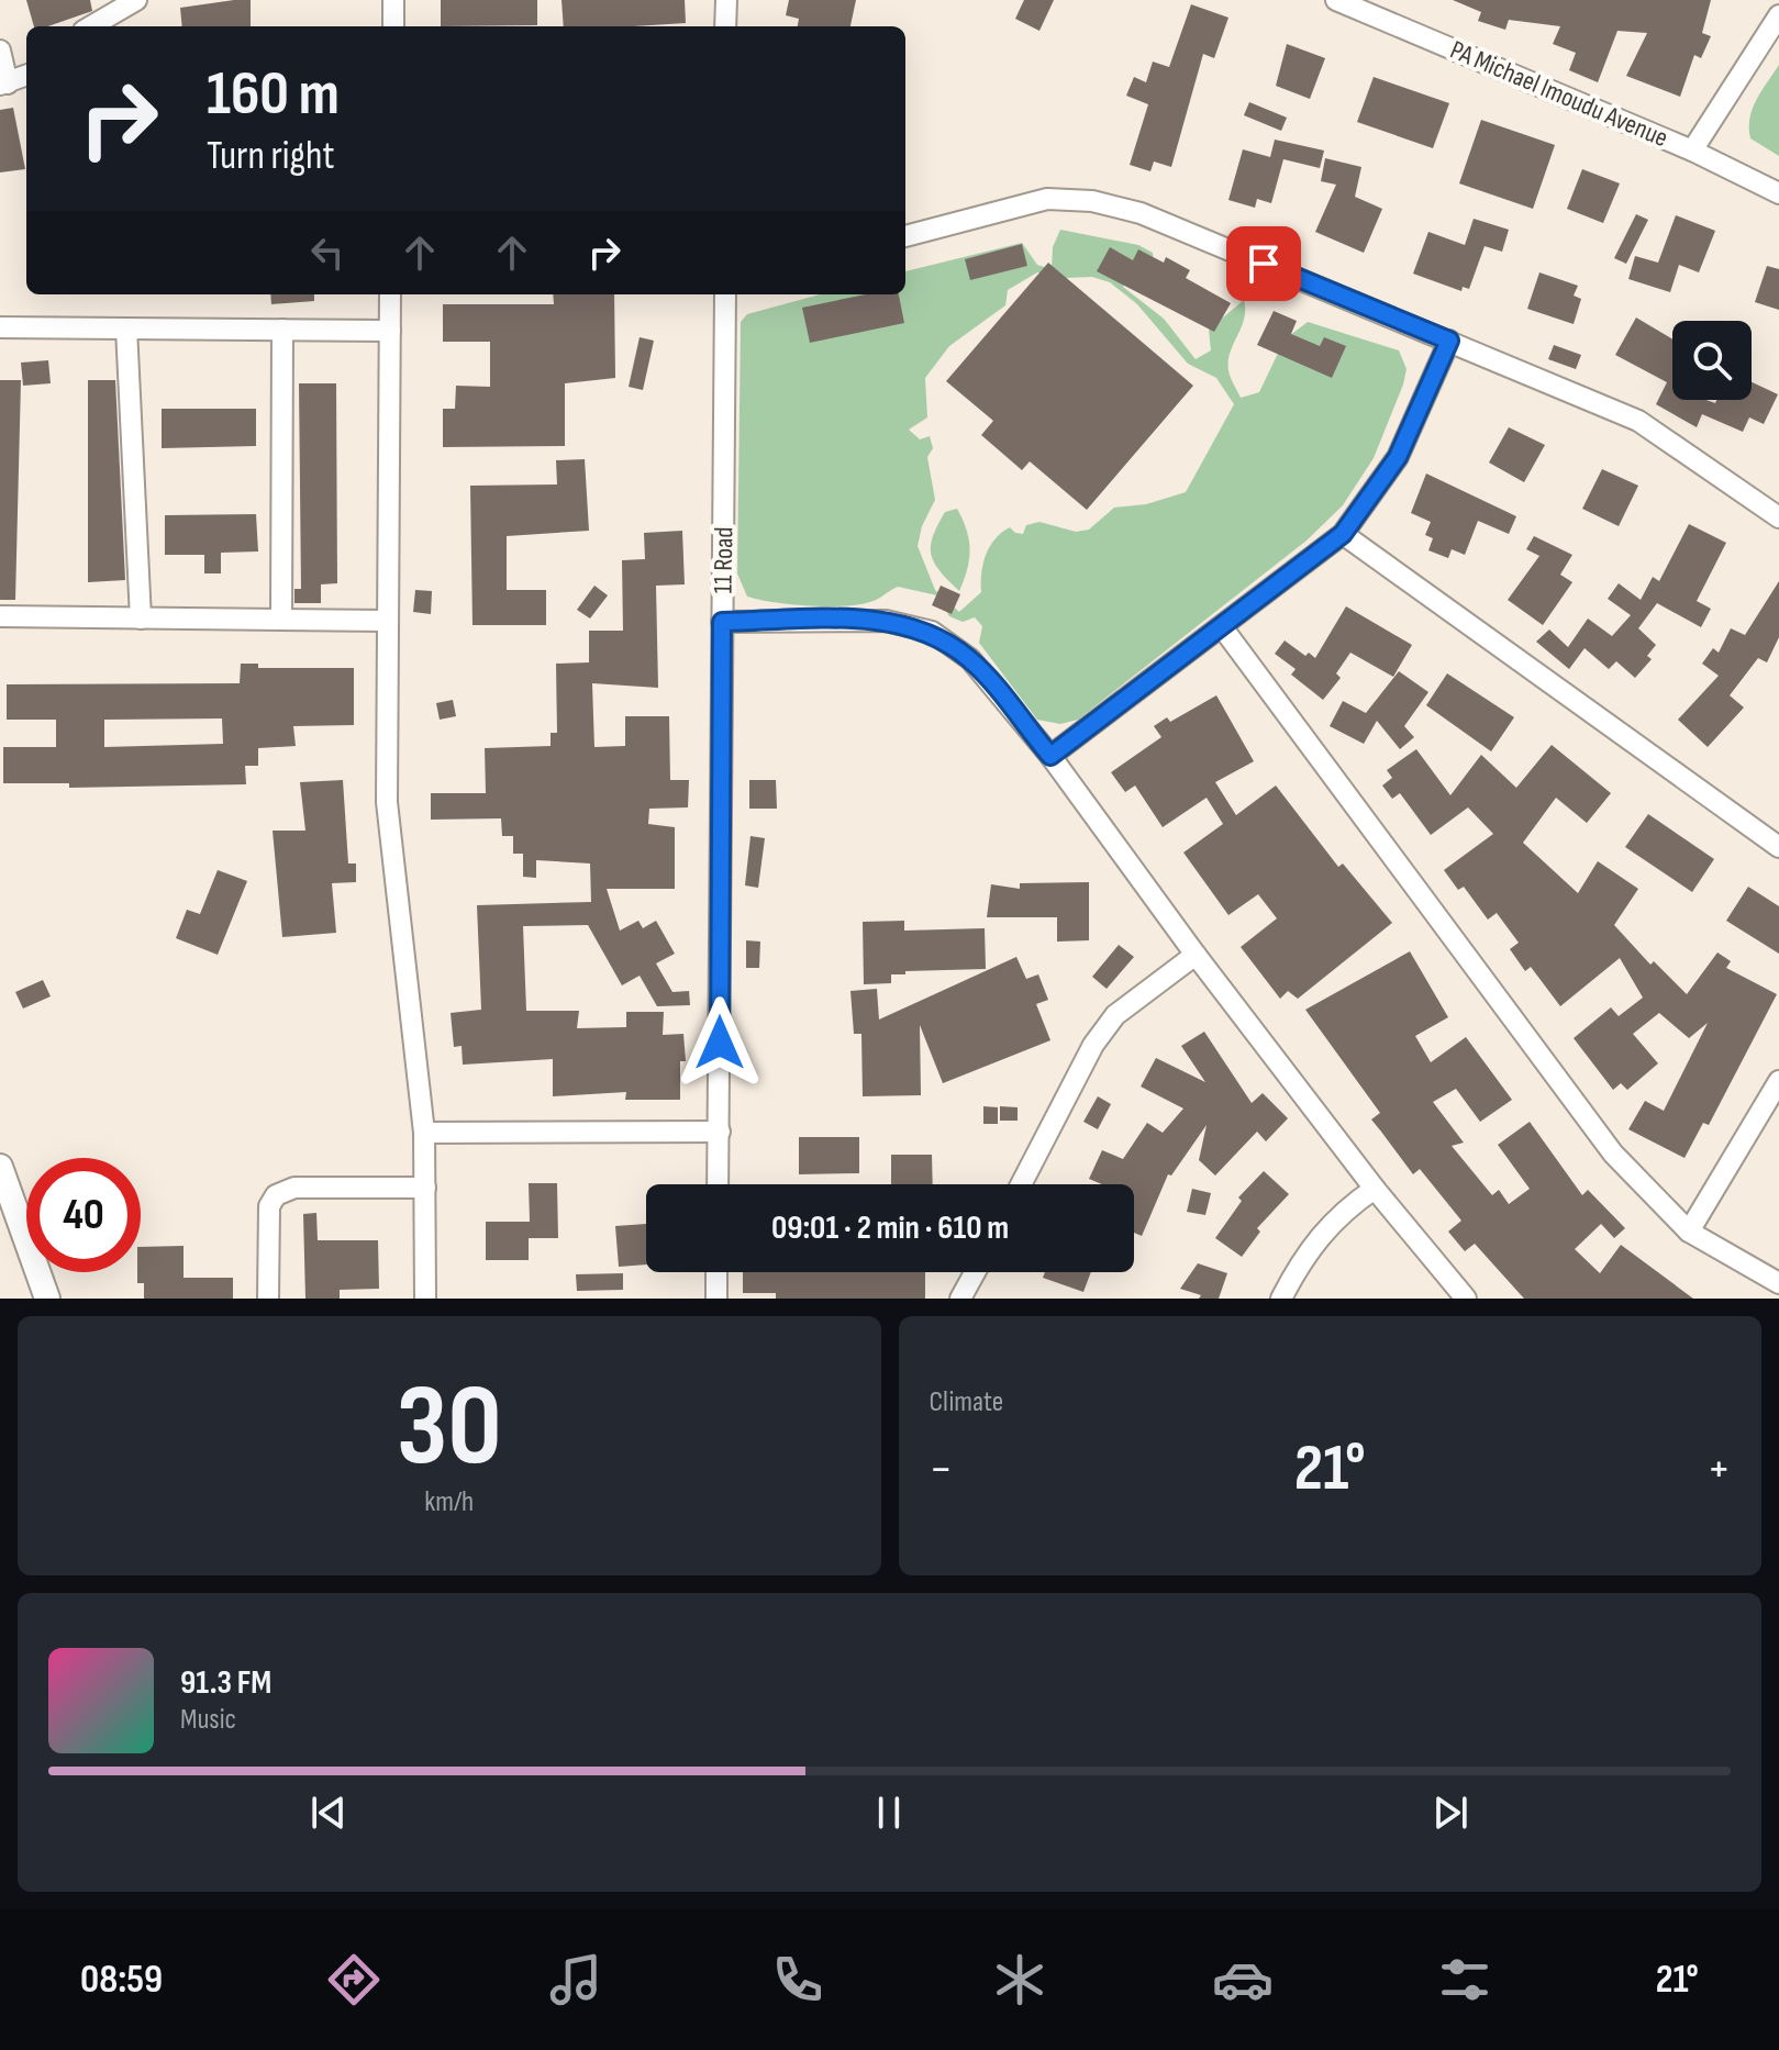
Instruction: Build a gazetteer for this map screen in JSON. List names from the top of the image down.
{
  "streets": {
    "street": ["PA Michael Imoudu Avenue", "11 Road"]
  },
  "page": {
    "turn": ["160 m", "Turn right"],
    "limit": "40",
    "trip": "09:01 · 2 min · 610 m",
    "tile": [
      ["30", "km/h"],
      "Climate"
    ],
    "heat": ["−", "21°", "+"],
    "song": ["91.3 FM", "Music"],
    "tabs": ["08:59", "21°"]
  }
}
